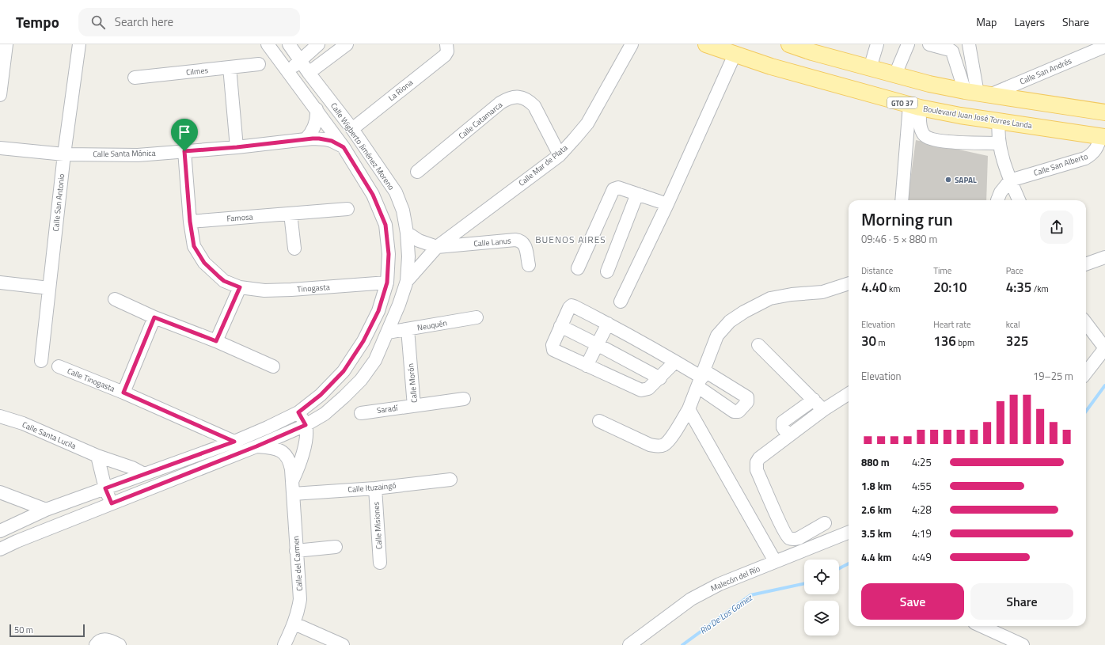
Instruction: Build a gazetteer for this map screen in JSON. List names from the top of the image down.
{
  "streets": {
    "main road": ["GTO 37", "Boulevard Juan José Torres Landa"],
    "street": [
      "Cilmes",
      "Calle San Andrés",
      "La Riona",
      "Calle Catamarca",
      "Calle Wigberto Jiménez Moreno",
      "Calle Santa Mónica",
      "Calle San Alberto",
      "Calle Mar de Plata",
      "Calle San Antonio",
      "Famosa",
      "Calle Lanus",
      "Tinogasta",
      "Neuquén",
      "Calle Tinogasta",
      "Calle Morón",
      "Saradí",
      "Calle Santa Lucila",
      "Calle Ituzaingó",
      "Calle Misiones",
      "Calle del Carmen",
      "Malecón del Río"
    ]
  },
  "crossings": [
    ["La Riona", "Calle Wigberto Jiménez Moreno"],
    ["Boulevard Juan José Torres Landa", "Calle San Alberto"],
    ["Calle Catamarca", "Calle Mar de Plata"],
    ["Calle Wigberto Jiménez Moreno", "Calle Santa Mónica"],
    ["Calle Wigberto Jiménez Moreno", "Calle Mar de Plata"],
    ["Calle Wigberto Jiménez Moreno", "Tinogasta"],
    ["Calle Wigberto Jiménez Moreno", "Neuquén"],
    ["Calle Wigberto Jiménez Moreno", "Calle Tinogasta"],
    ["Calle Wigberto Jiménez Moreno", "Calle Santa Lucila"],
    ["Calle Wigberto Jiménez Moreno", "Calle del Carmen"],
    ["Calle Santa Mónica", "Calle San Antonio"],
    ["Calle Santa Mónica", "Tinogasta"],
    ["Calle Mar de Plata", "Calle Lanus"],
    ["Famosa", "Tinogasta"],
    ["Neuquén", "Calle Morón"],
    ["Calle Morón", "Saradí"],
    ["Calle Ituzaingó", "Calle Misiones"],
    ["Calle Ituzaingó", "Calle del Carmen"]
  ],
  "districts": ["BUENOS AIRES"],
  "water": ["Rio De Los Gomez"],
  "places": ["SAPAL"],
  "scale_bar": "50 m",
  "page": {
    "header": "Tempo",
    "search": "Search here",
    "nav": ["Map", "Layers", "Share"],
    "heading": ["Morning run", "09:46 · 5 × 880 m"],
    "stats": [
      ["Distance", "4.40 km"],
      ["Time", "20:10"],
      ["Pace", "4:35 /km"],
      ["Elevation", "30 m"],
      ["Heart rate", "136 bpm"],
      ["kcal", "325"]
    ],
    "chart": ["Elevation", "19–25 m"],
    "list": [
      {
        "name": "880 m",
        "note": "4:25"
      },
      {
        "name": "1.8 km",
        "note": "4:55"
      },
      {
        "name": "2.6 km",
        "note": "4:28"
      },
      {
        "name": "3.5 km",
        "note": "4:19"
      },
      {
        "name": "4.4 km",
        "note": "4:49"
      }
    ],
    "buttons": ["Save", "Share"],
    "scale": "50 m"
  }
}
